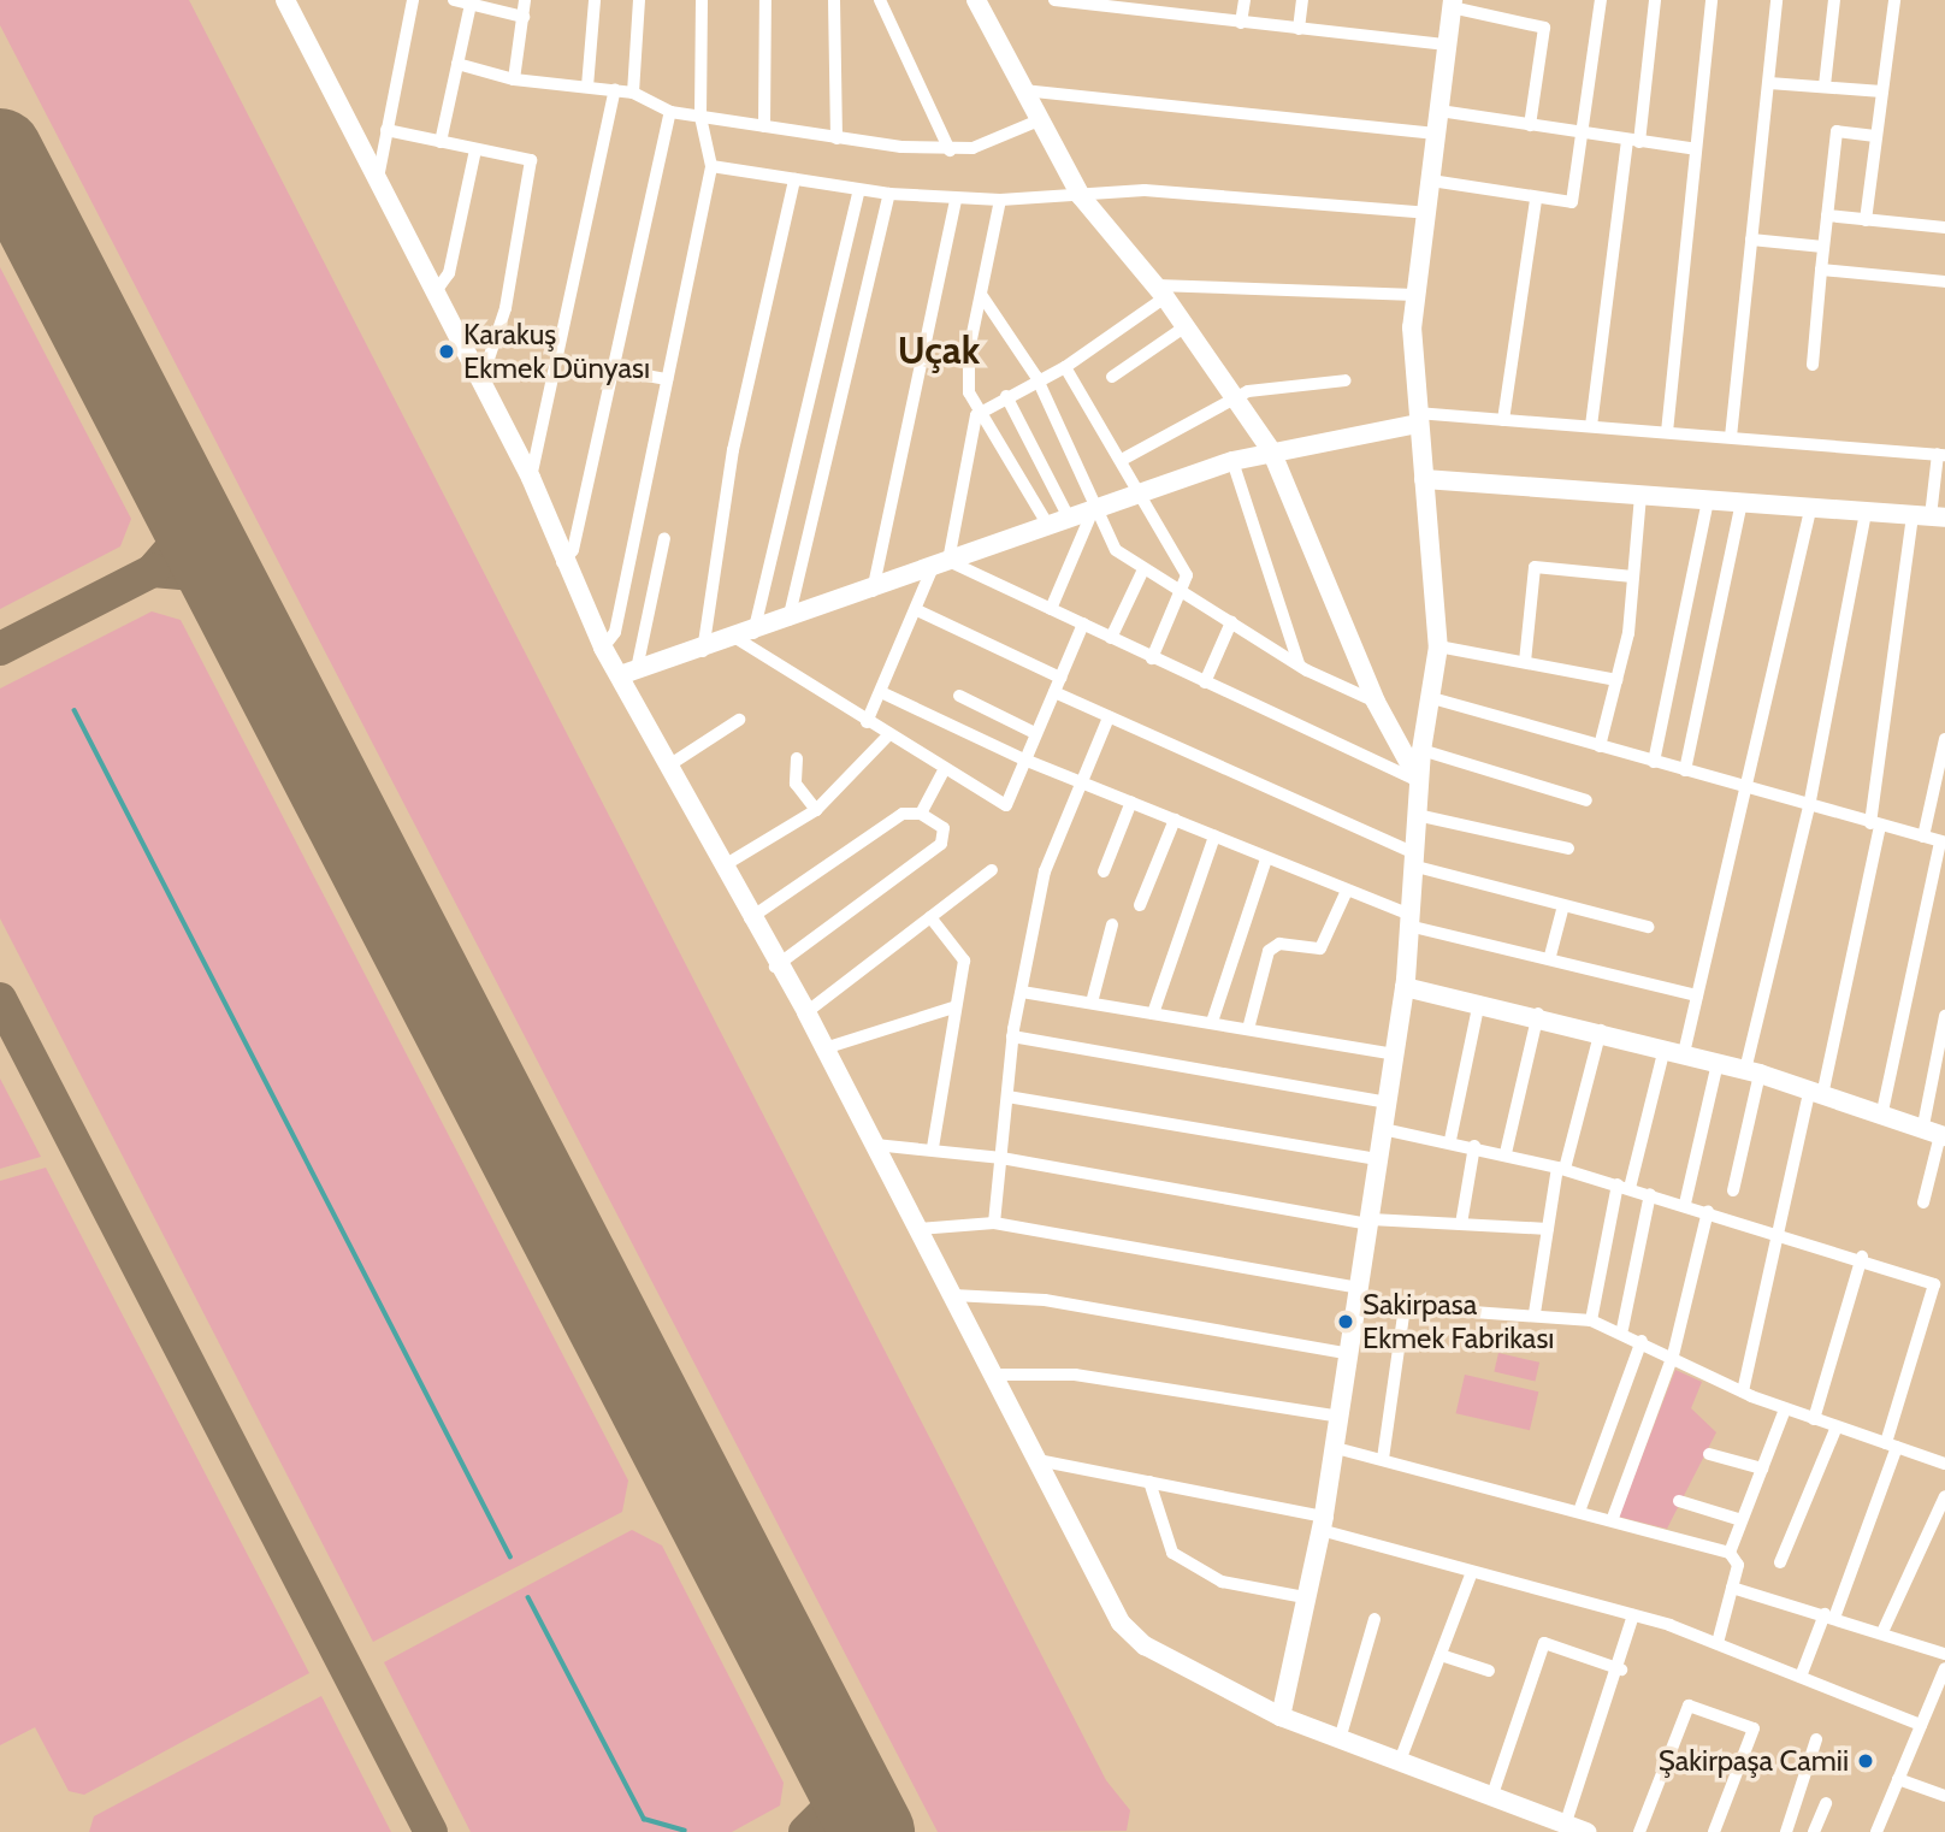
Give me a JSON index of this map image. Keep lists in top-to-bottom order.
{
  "districts": ["Uçak"],
  "places": ["Karakuş Ekmek Dünyası", "Sakirpasa Ekmek Fabrikası", "Şakirpaşa Camii"]
}
